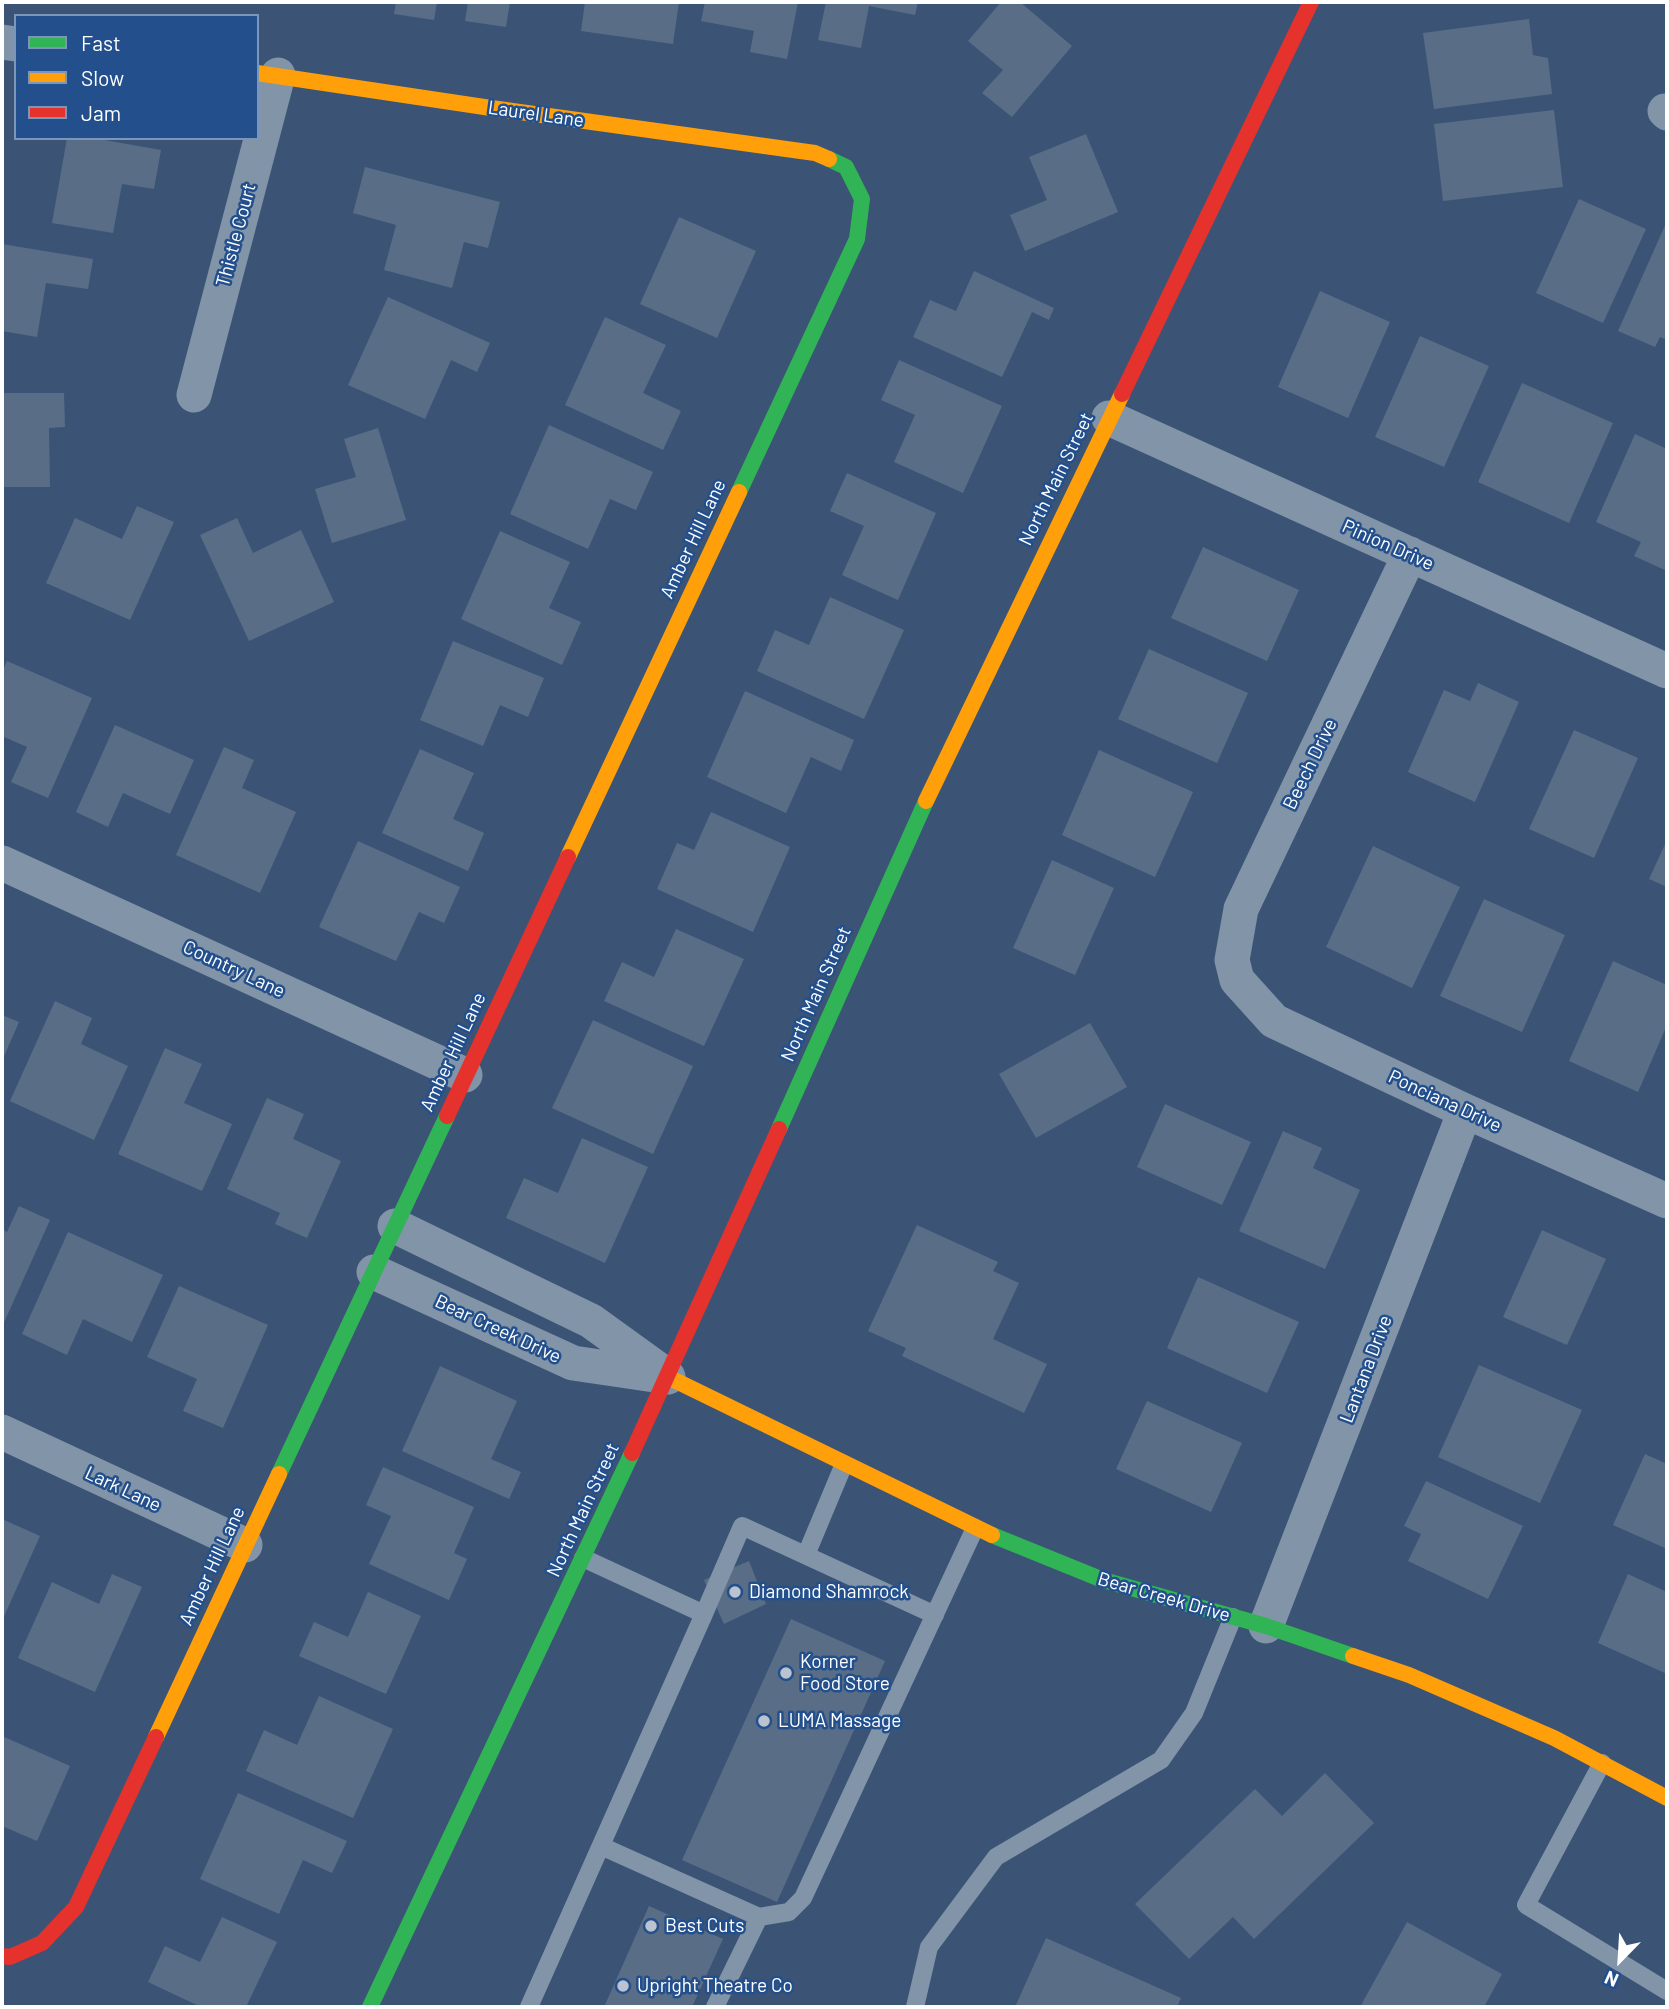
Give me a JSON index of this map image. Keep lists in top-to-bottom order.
{
  "streets": {
    "street": [
      "Laurel Lane",
      "Thistle Court",
      "North Main Street",
      "Amber Hill Lane",
      "Pinion Drive",
      "Beech Drive",
      "Country Lane",
      "Ponciana Drive",
      "Bear Creek Drive",
      "Lantana Drive",
      "Lark Lane"
    ]
  },
  "crossings": [
    ["Laurel Lane", "Thistle Court"],
    ["Laurel Lane", "Amber Hill Lane"],
    ["North Main Street", "Pinion Drive"],
    ["North Main Street", "Bear Creek Drive"],
    ["Amber Hill Lane", "Country Lane"],
    ["Amber Hill Lane", "Bear Creek Drive"],
    ["Amber Hill Lane", "Lark Lane"],
    ["Pinion Drive", "Beech Drive"],
    ["Beech Drive", "Ponciana Drive"],
    ["Ponciana Drive", "Lantana Drive"],
    ["Bear Creek Drive", "Lantana Drive"]
  ],
  "places": [
    "Diamond Shamrock",
    "Korner Food Store",
    "LUMA Massage",
    "Best Cuts",
    "Upright Theatre Co"
  ],
  "legend": ["Fast", "Slow", "Jam"],
  "north": "bottom left"
}
